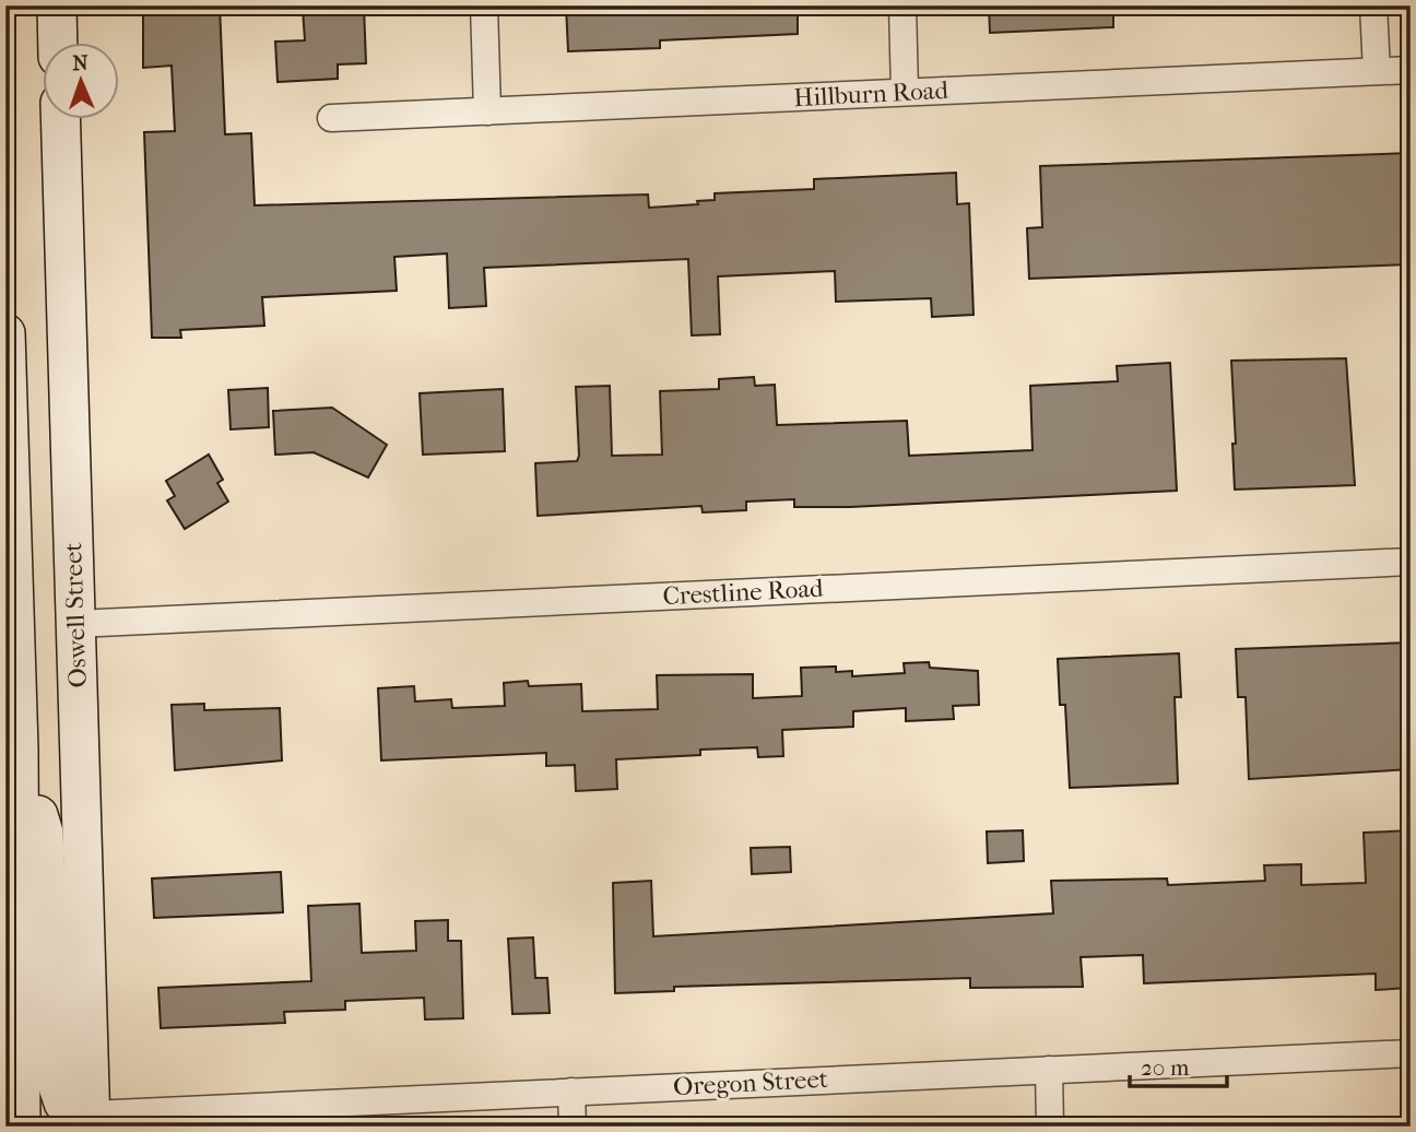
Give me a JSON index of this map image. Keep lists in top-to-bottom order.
{
  "streets": {
    "main road": ["Oswell Street"],
    "street": ["Hillburn Road", "Crestline Road", "Oregon Street"]
  },
  "crossings": [
    ["Crestline Road", "Oswell Street"],
    ["Oswell Street", "Oregon Street"]
  ],
  "scale_bar": "20 m",
  "north": "top"
}
